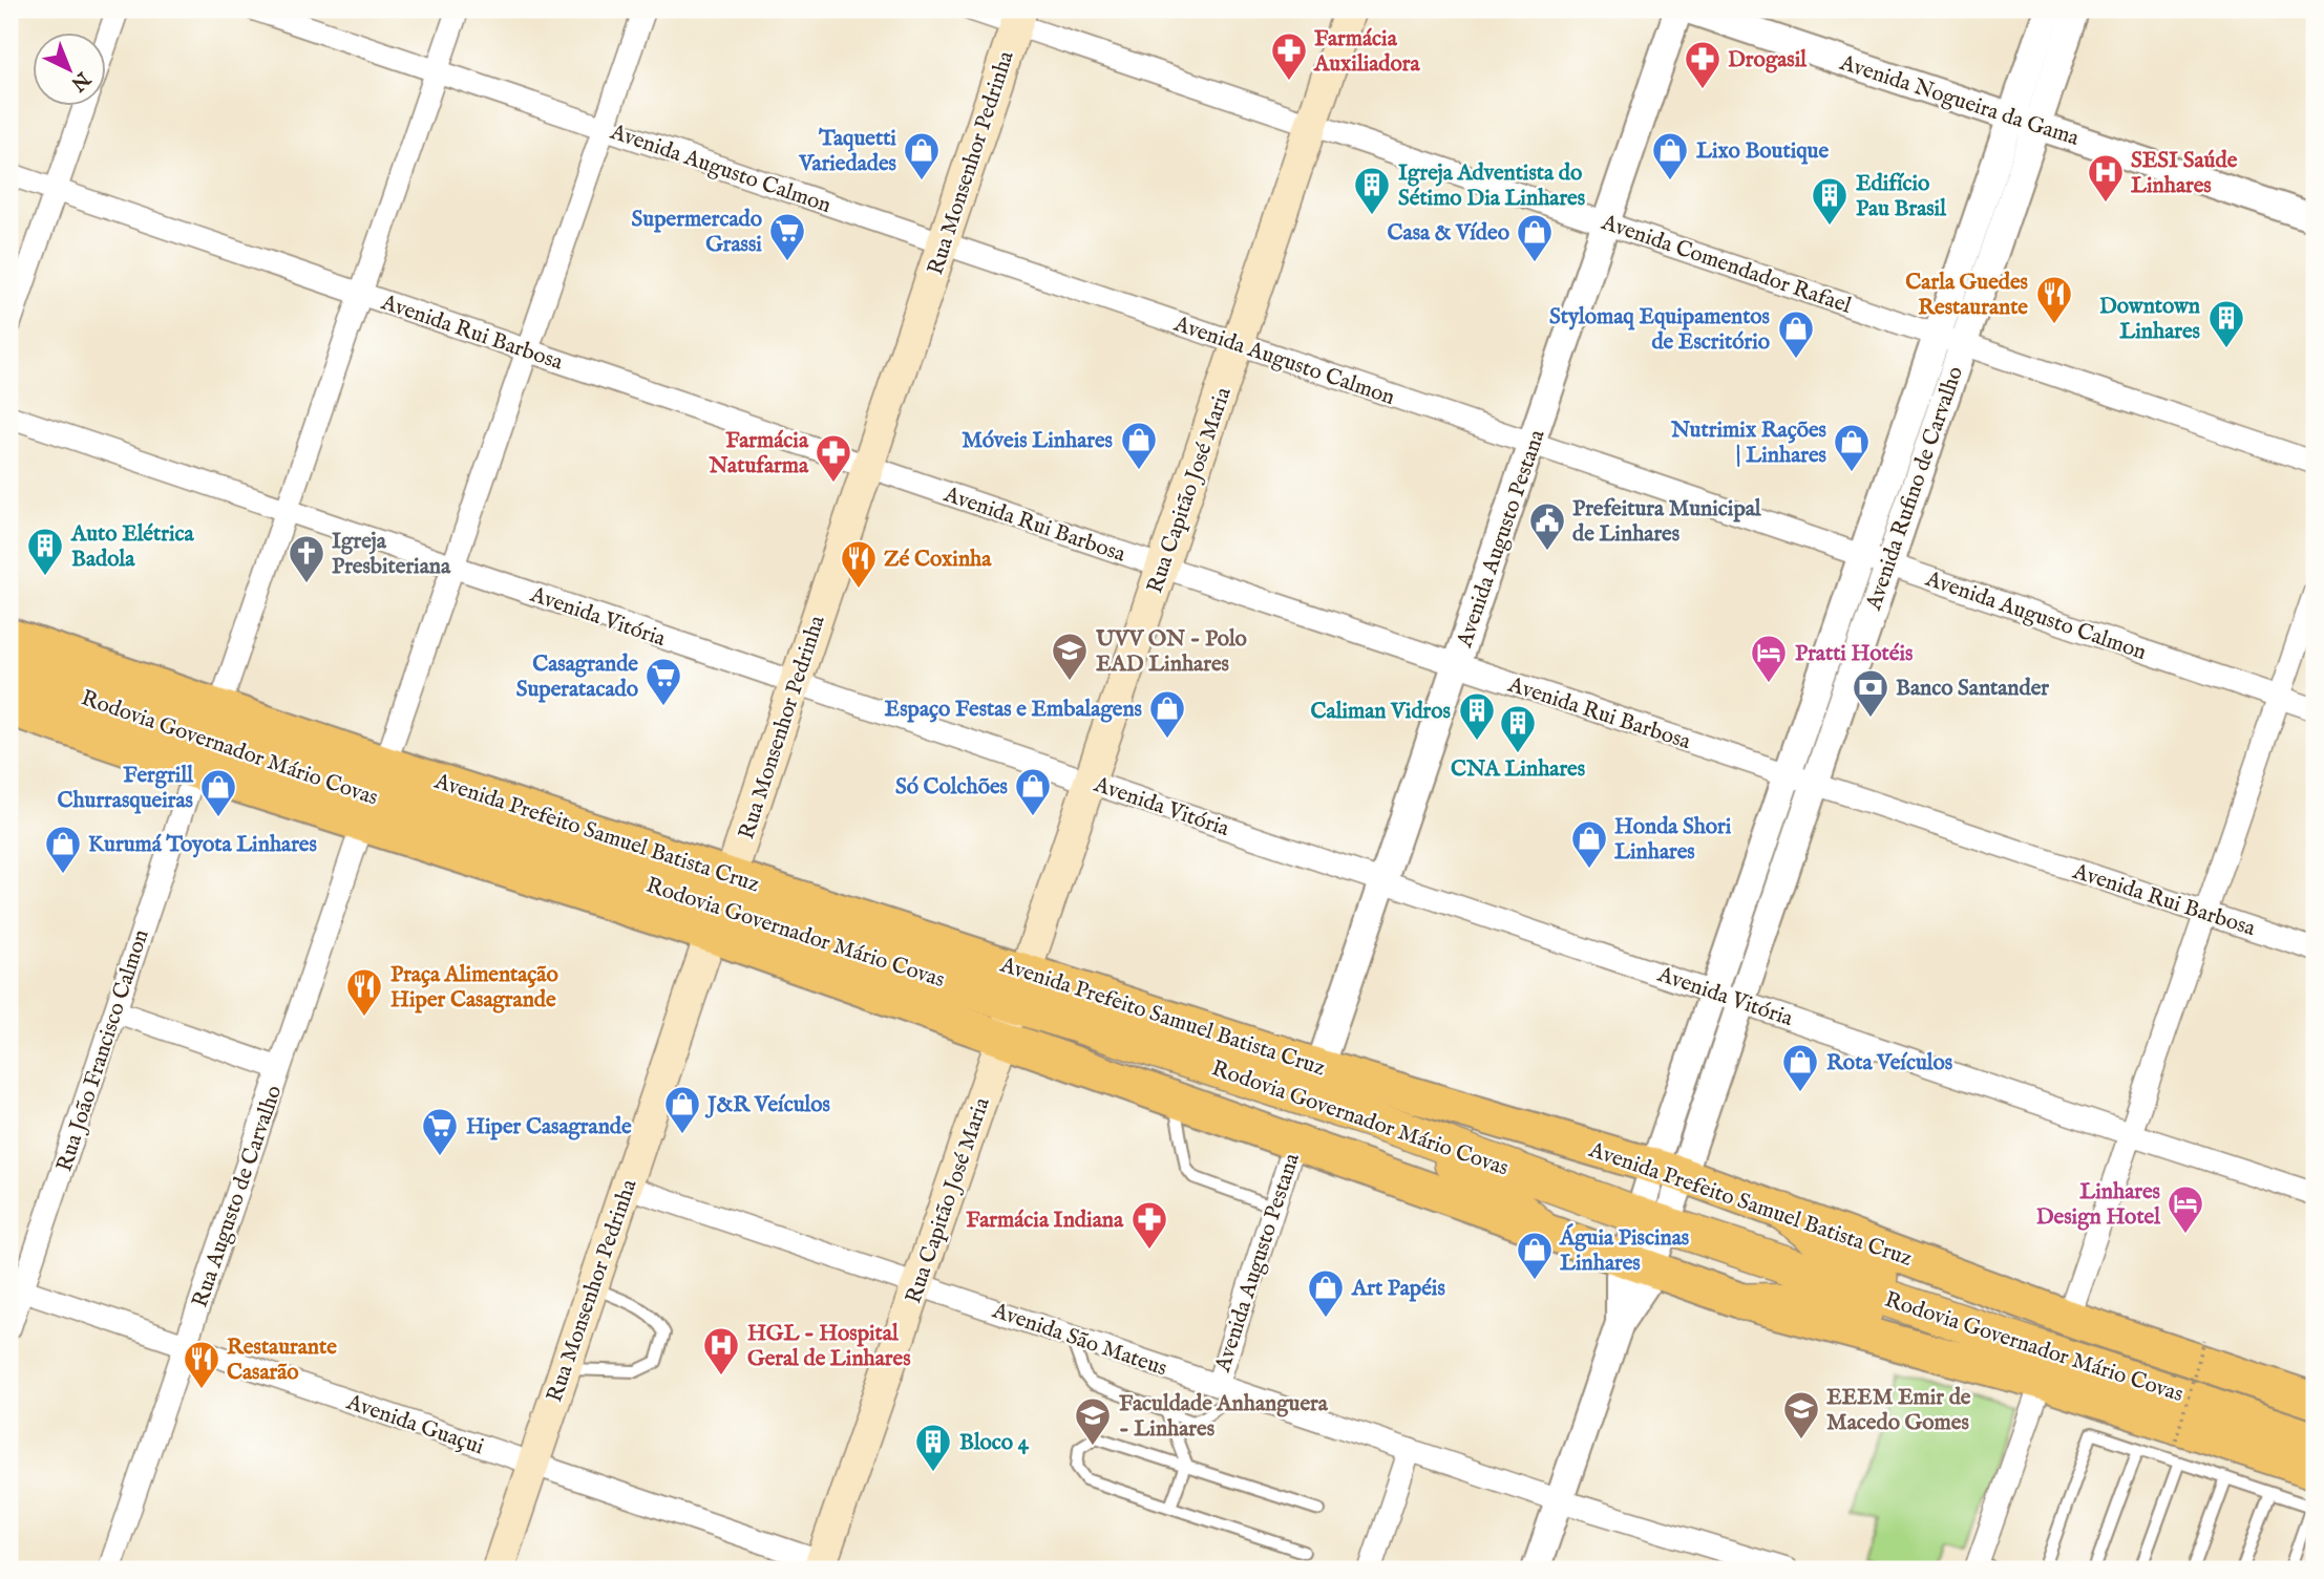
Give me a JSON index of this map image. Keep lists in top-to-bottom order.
{
  "streets": {
    "highway": ["Rodovia Governador Mário Covas"],
    "main road": ["Rua Monsenhor Pedrinha", "Rua Capitão José Maria", "Avenida Prefeito Samuel Batista Cruz"],
    "street": [
      "Avenida Nogueira da Gama",
      "Avenida Augusto Calmon",
      "Avenida Comendador Rafael",
      "Avenida Rui Barbosa",
      "Avenida Rufino de Carvalho",
      "Avenida Augusto Pestana",
      "Avenida Vitória",
      "Rua João Francisco Calmon",
      "Rua Augusto de Carvalho",
      "Avenida São Mateus",
      "Avenida Guaçui"
    ]
  },
  "crossings": [
    ["Avenida Nogueira da Gama", "Avenida Rufino de Carvalho"],
    ["Rua Monsenhor Pedrinha", "Avenida Augusto Calmon"],
    ["Rua Monsenhor Pedrinha", "Avenida Comendador Rafael"],
    ["Rua Monsenhor Pedrinha", "Avenida Rui Barbosa"],
    ["Rua Monsenhor Pedrinha", "Avenida Vitória"],
    ["Rua Monsenhor Pedrinha", "Rodovia Governador Mário Covas"],
    ["Rua Monsenhor Pedrinha", "Avenida Prefeito Samuel Batista Cruz"],
    ["Rua Monsenhor Pedrinha", "Avenida São Mateus"],
    ["Rua Monsenhor Pedrinha", "Avenida Guaçui"],
    ["Avenida Augusto Calmon", "Avenida Rufino de Carvalho"],
    ["Avenida Augusto Calmon", "Rua Capitão José Maria"],
    ["Avenida Augusto Calmon", "Avenida Augusto Pestana"],
    ["Avenida Comendador Rafael", "Avenida Rufino de Carvalho"],
    ["Avenida Comendador Rafael", "Rua Capitão José Maria"],
    ["Avenida Comendador Rafael", "Avenida Augusto Pestana"],
    ["Avenida Rui Barbosa", "Avenida Rufino de Carvalho"],
    ["Avenida Rui Barbosa", "Rua Capitão José Maria"],
    ["Avenida Rui Barbosa", "Avenida Augusto Pestana"],
    ["Avenida Rufino de Carvalho", "Avenida Vitória"],
    ["Avenida Rufino de Carvalho", "Rodovia Governador Mário Covas"],
    ["Avenida Rufino de Carvalho", "Avenida Prefeito Samuel Batista Cruz"],
    ["Avenida Rufino de Carvalho", "Avenida São Mateus"],
    ["Rua Capitão José Maria", "Avenida Vitória"],
    ["Rua Capitão José Maria", "Rodovia Governador Mário Covas"],
    ["Rua Capitão José Maria", "Avenida Prefeito Samuel Batista Cruz"],
    ["Rua Capitão José Maria", "Avenida São Mateus"],
    ["Rua Capitão José Maria", "Avenida Guaçui"],
    ["Avenida Augusto Pestana", "Avenida Vitória"],
    ["Avenida Augusto Pestana", "Avenida Prefeito Samuel Batista Cruz"],
    ["Avenida Augusto Pestana", "Avenida São Mateus"],
    ["Rodovia Governador Mário Covas", "Avenida Prefeito Samuel Batista Cruz"],
    ["Avenida Prefeito Samuel Batista Cruz", "Rua João Francisco Calmon"],
    ["Avenida Prefeito Samuel Batista Cruz", "Rua Augusto de Carvalho"],
    ["Rua João Francisco Calmon", "Avenida Guaçui"],
    ["Rua Augusto de Carvalho", "Avenida Guaçui"]
  ],
  "places": {
    "pharmacy": [
      "Farmácia Auxiliadora",
      "Drogasil",
      "Farmácia Natufarma",
      "Farmácia Indiana"
    ],
    "shop": [
      "Taquetti Variedades",
      "Lixo Boutique",
      "Casa & Vídeo",
      "Stylomaq Equipamentos de Escritório",
      "Móveis Linhares",
      "Nutrimix Rações | Linhares",
      "Espaço Festas e Embalagens",
      "Só Colchões",
      "Fergrill Churrasqueiras",
      "Honda Shori Linhares",
      "Kurumá Toyota Linhares",
      "Rota Veículos",
      "J&R Veículos",
      "Águia Piscinas Linhares",
      "Art Papéis"
    ],
    "hospital": ["SESI Saúde Linhares", "HGL - Hospital Geral de Linhares"],
    "building": [
      "Igreja Adventista do Sétimo Dia Linhares",
      "Edifício Pau Brasil",
      "Downtown Linhares",
      "Auto Elétrica Badola",
      "Caliman Vidros",
      "CNA Linhares",
      "Bloco 4"
    ],
    "supermarket": ["Supermercado Grassi", "Casagrande Superatacado", "Hiper Casagrande"],
    "restaurant": [
      "Carla Guedes Restaurante",
      "Zé Coxinha",
      "Praça Alimentação Hiper Casagrande",
      "Restaurante Casarão"
    ],
    "public building": ["Prefeitura Municipal de Linhares"],
    "church": ["Igreja Presbiteriana"],
    "school or university": ["UVV ON - Polo EAD Linhares", "EEEM Emir de Macedo Gomes", "Faculdade Anhanguera - Linhares"],
    "hotel": ["Pratti Hotéis", "Linhares Design Hotel"],
    "bank": ["Banco Santander"]
  },
  "north": "bottom right"
}
